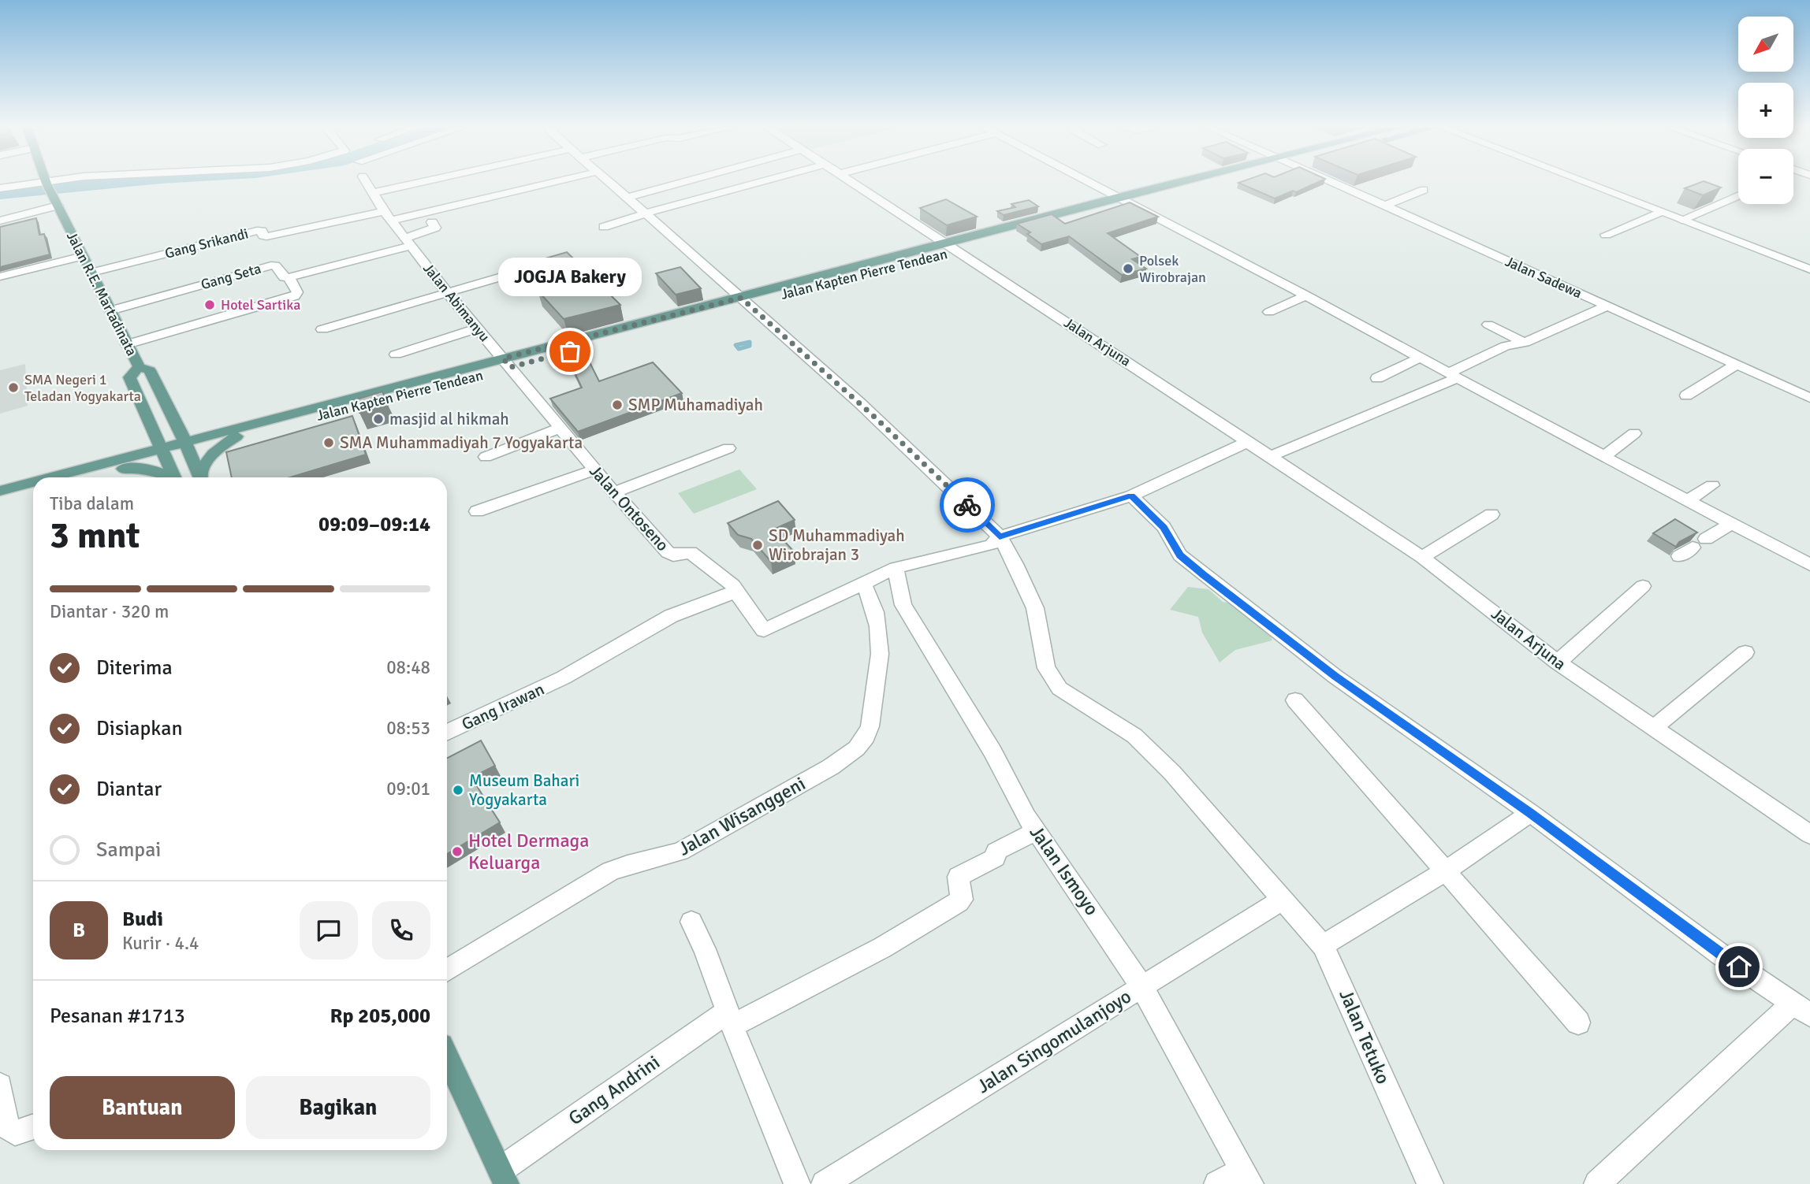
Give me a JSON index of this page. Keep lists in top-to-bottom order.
{
  "streets": {
    "main road": ["Jalan Kapten Pierre Tendean", "Jalan R.E. Martadinata"],
    "street": [
      "Gang Srikandi",
      "Gang Seta",
      "Jalan Sadewa",
      "Jalan Abimanyu",
      "Jalan Arjuna",
      "Jalan Ontoseno",
      "Gang Irawan",
      "Jalan Wisanggeni",
      "Jalan Ismoyo",
      "Jalan Tetuko",
      "Jalan Singomulanjoyo",
      "Gang Andrini"
    ]
  },
  "crossings": [
    ["Gang Srikandi", "Jalan R.E. Martadinata"],
    ["Gang Srikandi", "Jalan Abimanyu"],
    ["Jalan Kapten Pierre Tendean", "Jalan R.E. Martadinata"],
    ["Jalan Kapten Pierre Tendean", "Jalan Abimanyu"],
    ["Jalan Kapten Pierre Tendean", "Jalan Arjuna"],
    ["Jalan Kapten Pierre Tendean", "Jalan Ontoseno"],
    ["Gang Seta", "Jalan R.E. Martadinata"],
    ["Jalan Abimanyu", "Jalan Ontoseno"],
    ["Jalan Ontoseno", "Gang Irawan"],
    ["Jalan Ontoseno", "Jalan Wisanggeni"],
    ["Jalan Ontoseno", "Jalan Ismoyo"],
    ["Jalan Ontoseno", "Jalan Tetuko"],
    ["Jalan Ismoyo", "Jalan Singomulanjoyo"],
    ["Jalan Ismoyo", "Gang Andrini"],
    ["Jalan Tetuko", "Jalan Singomulanjoyo"]
  ],
  "places": [
    "Polsek Wirobrajan",
    "Hotel Sartika",
    "JOGJA Bakery",
    "SMA Negeri 1 Teladan Yogyakarta",
    "SMP Muhamadiyah",
    "masjid al hikmah",
    "SMA Muhammadiyah 7 Yogyakarta",
    "SD Muhammadiyah Wirobrajan 3",
    "Museum Bahari Yogyakarta",
    "Hotel Dermaga Keluarga"
  ],
  "north": "bottom left",
  "page": {
    "map_buttons": ["+", "−"],
    "bubble": "JOGJA Bakery",
    "heading": ["3 mnt", "Tiba dalam", "09:09–09:14"],
    "panel": [
      "Budi",
      "Kurir · 4.4",
      "Pesanan #1713",
      "Rp 205,000"
    ],
    "bar": "Diantar · 320 m",
    "list": [
      ["Diterima", "08:48"],
      ["Disiapkan", "08:53"],
      ["Diantar", "09:01"],
      "Sampai"
    ],
    "round": "B",
    "buttons": ["Bantuan", "Bagikan"]
  }
}
